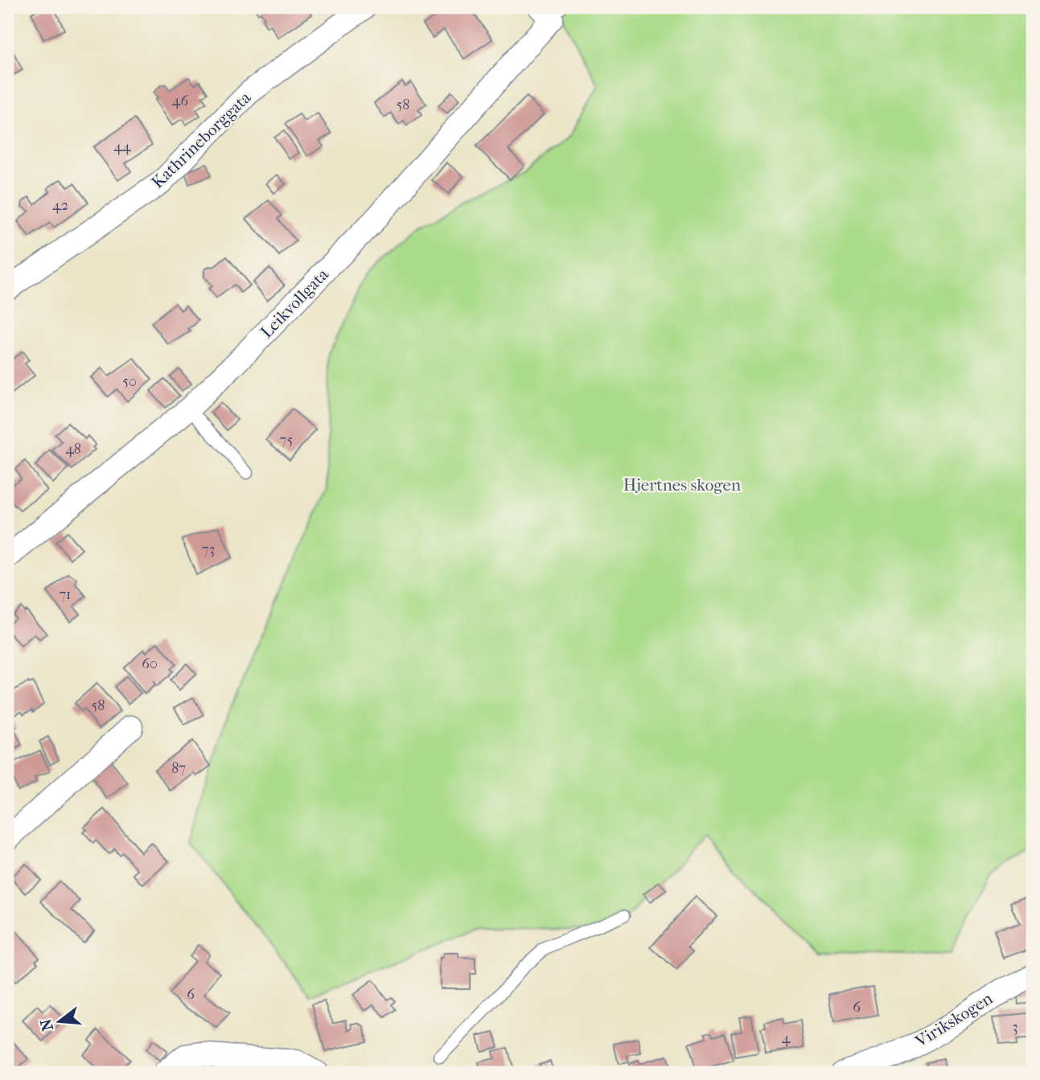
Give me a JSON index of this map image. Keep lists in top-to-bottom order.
{
  "streets": {
    "street": ["Kathrineborggata", "Leikvollgata", "Virikskogen"]
  },
  "parks": ["Hjertnes skogen"],
  "house_numbers": [
    "46",
    "58",
    "44",
    "42",
    "50",
    "75",
    "48",
    "73",
    "71",
    "60",
    "58",
    "87",
    "6",
    "6",
    "3",
    "4"
  ],
  "north": "left"
}
